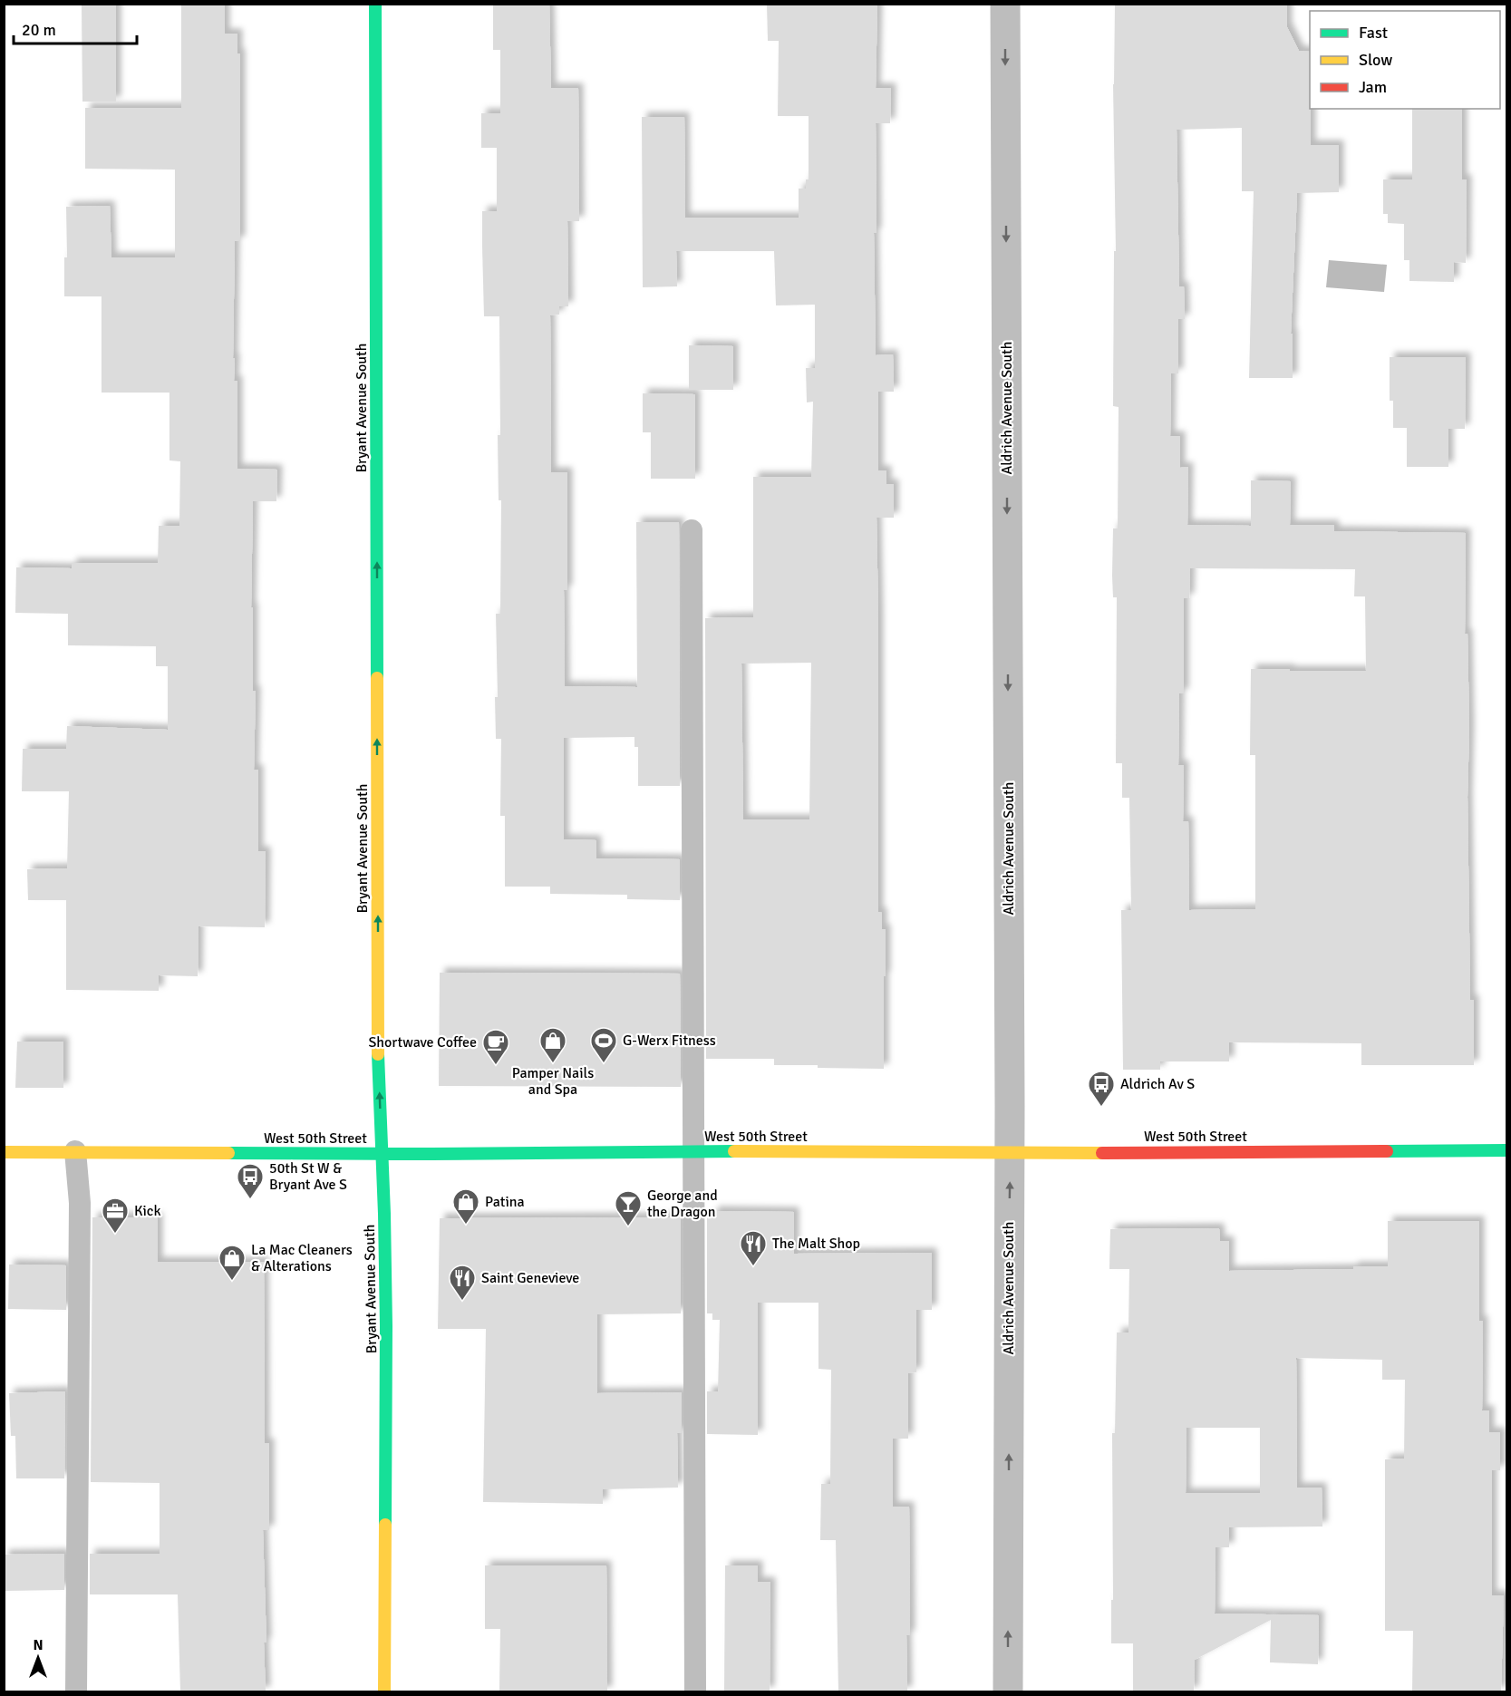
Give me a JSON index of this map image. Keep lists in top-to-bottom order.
{
  "streets": {
    "street": ["Bryant Avenue South", "Aldrich Avenue South", "West 50th Street"]
  },
  "crossings": [
    ["Bryant Avenue South", "West 50th Street"],
    ["Aldrich Avenue South", "West 50th Street"]
  ],
  "one_way": ["Bryant Avenue South"],
  "places": {
    "shop": ["Pamper Nails and Spa", "Patina", "La Mac Cleaners & Alterations"],
    "sports": ["G-Werx Fitness"],
    "cafe": ["Shortwave Coffee"],
    "bus stop": ["Aldrich Av S", "50th St W & Bryant Ave S"],
    "bar": ["George and the Dragon"],
    "office": ["Kick"],
    "restaurant": ["The Malt Shop", "Saint Genevieve"]
  },
  "legend": ["Fast", "Slow", "Jam"],
  "scale_bar": "20 m",
  "north": "top"
}
